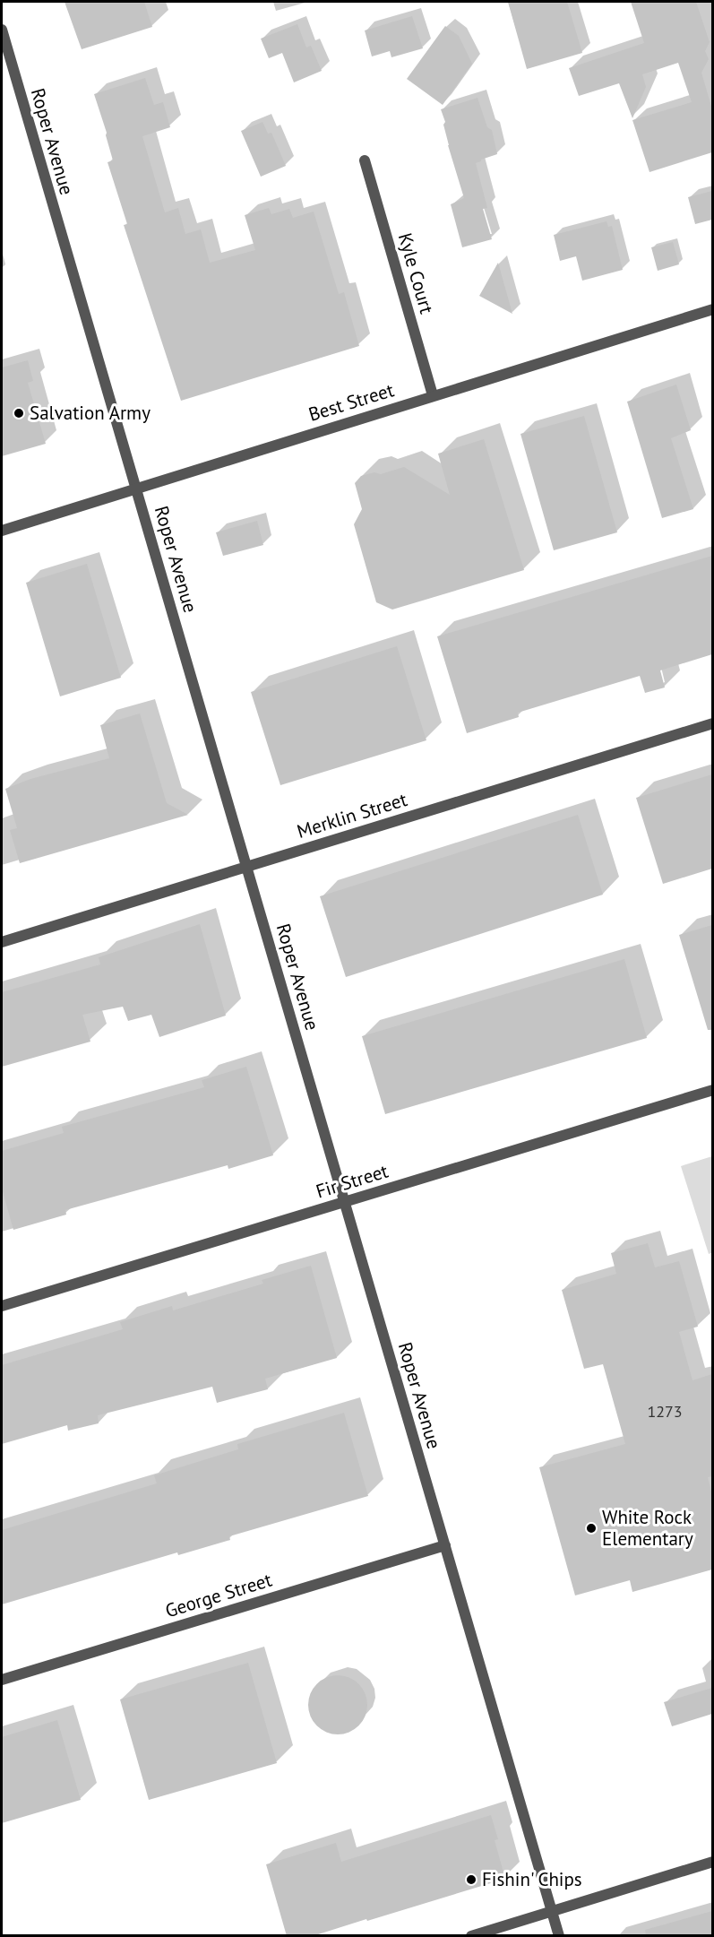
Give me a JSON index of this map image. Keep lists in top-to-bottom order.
{
  "streets": {
    "street": [
      "Roper Avenue",
      "Kyle Court",
      "Best Street",
      "Merklin Street",
      "Fir Street",
      "George Street"
    ]
  },
  "crossings": [
    ["Roper Avenue", "Best Street"],
    ["Roper Avenue", "Merklin Street"],
    ["Roper Avenue", "Fir Street"],
    ["Roper Avenue", "George Street"],
    ["Kyle Court", "Best Street"]
  ],
  "places": ["Salvation Army", "White Rock Elementary", "Fishin' Chips"],
  "house_numbers": ["1273"]
}
